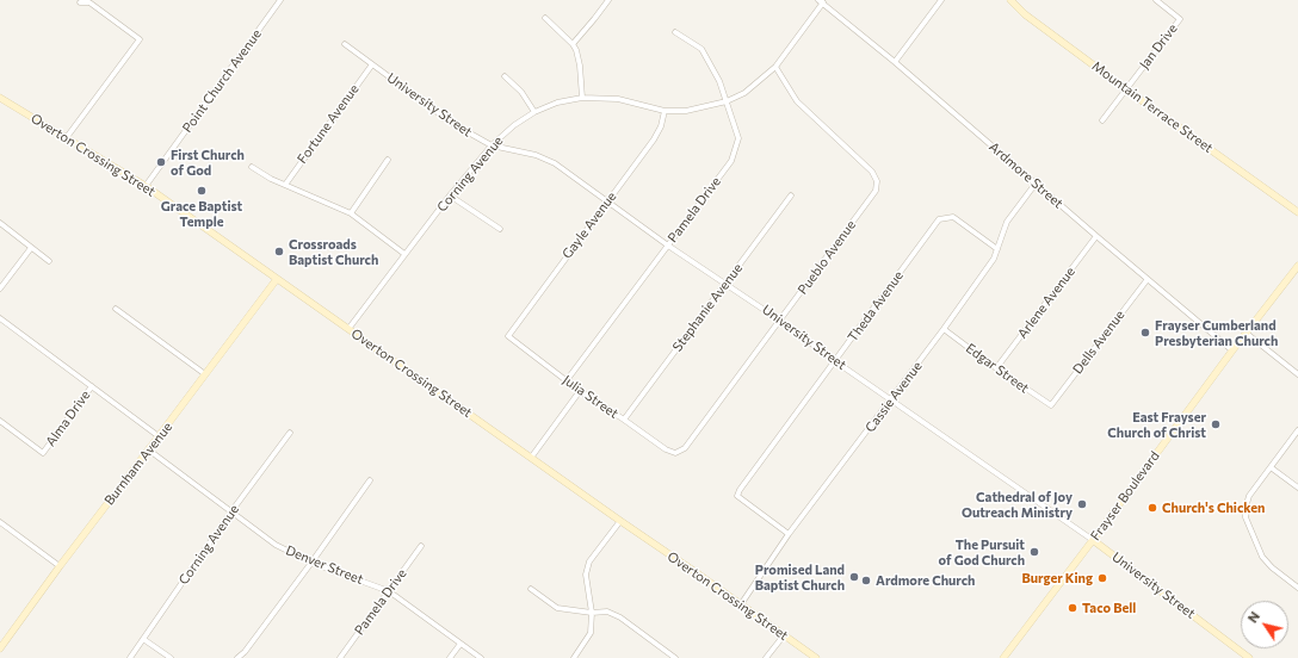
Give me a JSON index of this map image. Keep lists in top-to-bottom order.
{
  "streets": {
    "street": [
      "Jan Drive",
      "Point Church Avenue",
      "University Street",
      "Mountain Terrace Street",
      "Fortune Avenue",
      "Overton Crossing Street",
      "Corning Avenue",
      "Ardmore Street",
      "Pamela Drive",
      "Gayle Avenue",
      "Pueblo Avenue",
      "Arlene Avenue",
      "Theda Avenue",
      "Stephanie Avenue",
      "Dells Avenue",
      "Edgar Street",
      "Julia Street",
      "Cassie Avenue",
      "Alma Drive",
      "Burnham Avenue",
      "Frayser Boulevard",
      "Denver Street"
    ]
  },
  "crossings": [
    ["Jan Drive", "Mountain Terrace Street"],
    ["Point Church Avenue", "Overton Crossing Street"],
    ["University Street", "Fortune Avenue"],
    ["University Street", "Corning Avenue"],
    ["University Street", "Pamela Drive"],
    ["University Street", "Gayle Avenue"],
    ["University Street", "Pueblo Avenue"],
    ["University Street", "Theda Avenue"],
    ["University Street", "Stephanie Avenue"],
    ["University Street", "Cassie Avenue"],
    ["University Street", "Frayser Boulevard"],
    ["Overton Crossing Street", "Corning Avenue"],
    ["Overton Crossing Street", "Cassie Avenue"],
    ["Overton Crossing Street", "Burnham Avenue"],
    ["Corning Avenue", "Ardmore Street"],
    ["Corning Avenue", "Pamela Drive"],
    ["Corning Avenue", "Gayle Avenue"],
    ["Corning Avenue", "Pueblo Avenue"],
    ["Corning Avenue", "Denver Street"],
    ["Ardmore Street", "Arlene Avenue"],
    ["Ardmore Street", "Dells Avenue"],
    ["Ardmore Street", "Cassie Avenue"],
    ["Ardmore Street", "Frayser Boulevard"],
    ["Pamela Drive", "Julia Street"],
    ["Pamela Drive", "Denver Street"],
    ["Gayle Avenue", "Julia Street"],
    ["Pueblo Avenue", "Julia Street"],
    ["Arlene Avenue", "Edgar Street"],
    ["Theda Avenue", "Cassie Avenue"],
    ["Stephanie Avenue", "Julia Street"],
    ["Dells Avenue", "Edgar Street"],
    ["Edgar Street", "Cassie Avenue"],
    ["Burnham Avenue", "Denver Street"]
  ],
  "places": [
    "First Church of God",
    "Grace Baptist Temple",
    "Crossroads Baptist Church",
    "Frayser Cumberland Presbyterian Church",
    "East Frayser Church of Christ",
    "Cathedral of Joy Outreach Ministry",
    "Church's Chicken",
    "The Pursuit of God Church",
    "Promised Land Baptist Church",
    "Burger King",
    "Ardmore Church",
    "Taco Bell"
  ],
  "north": "top left"
}
